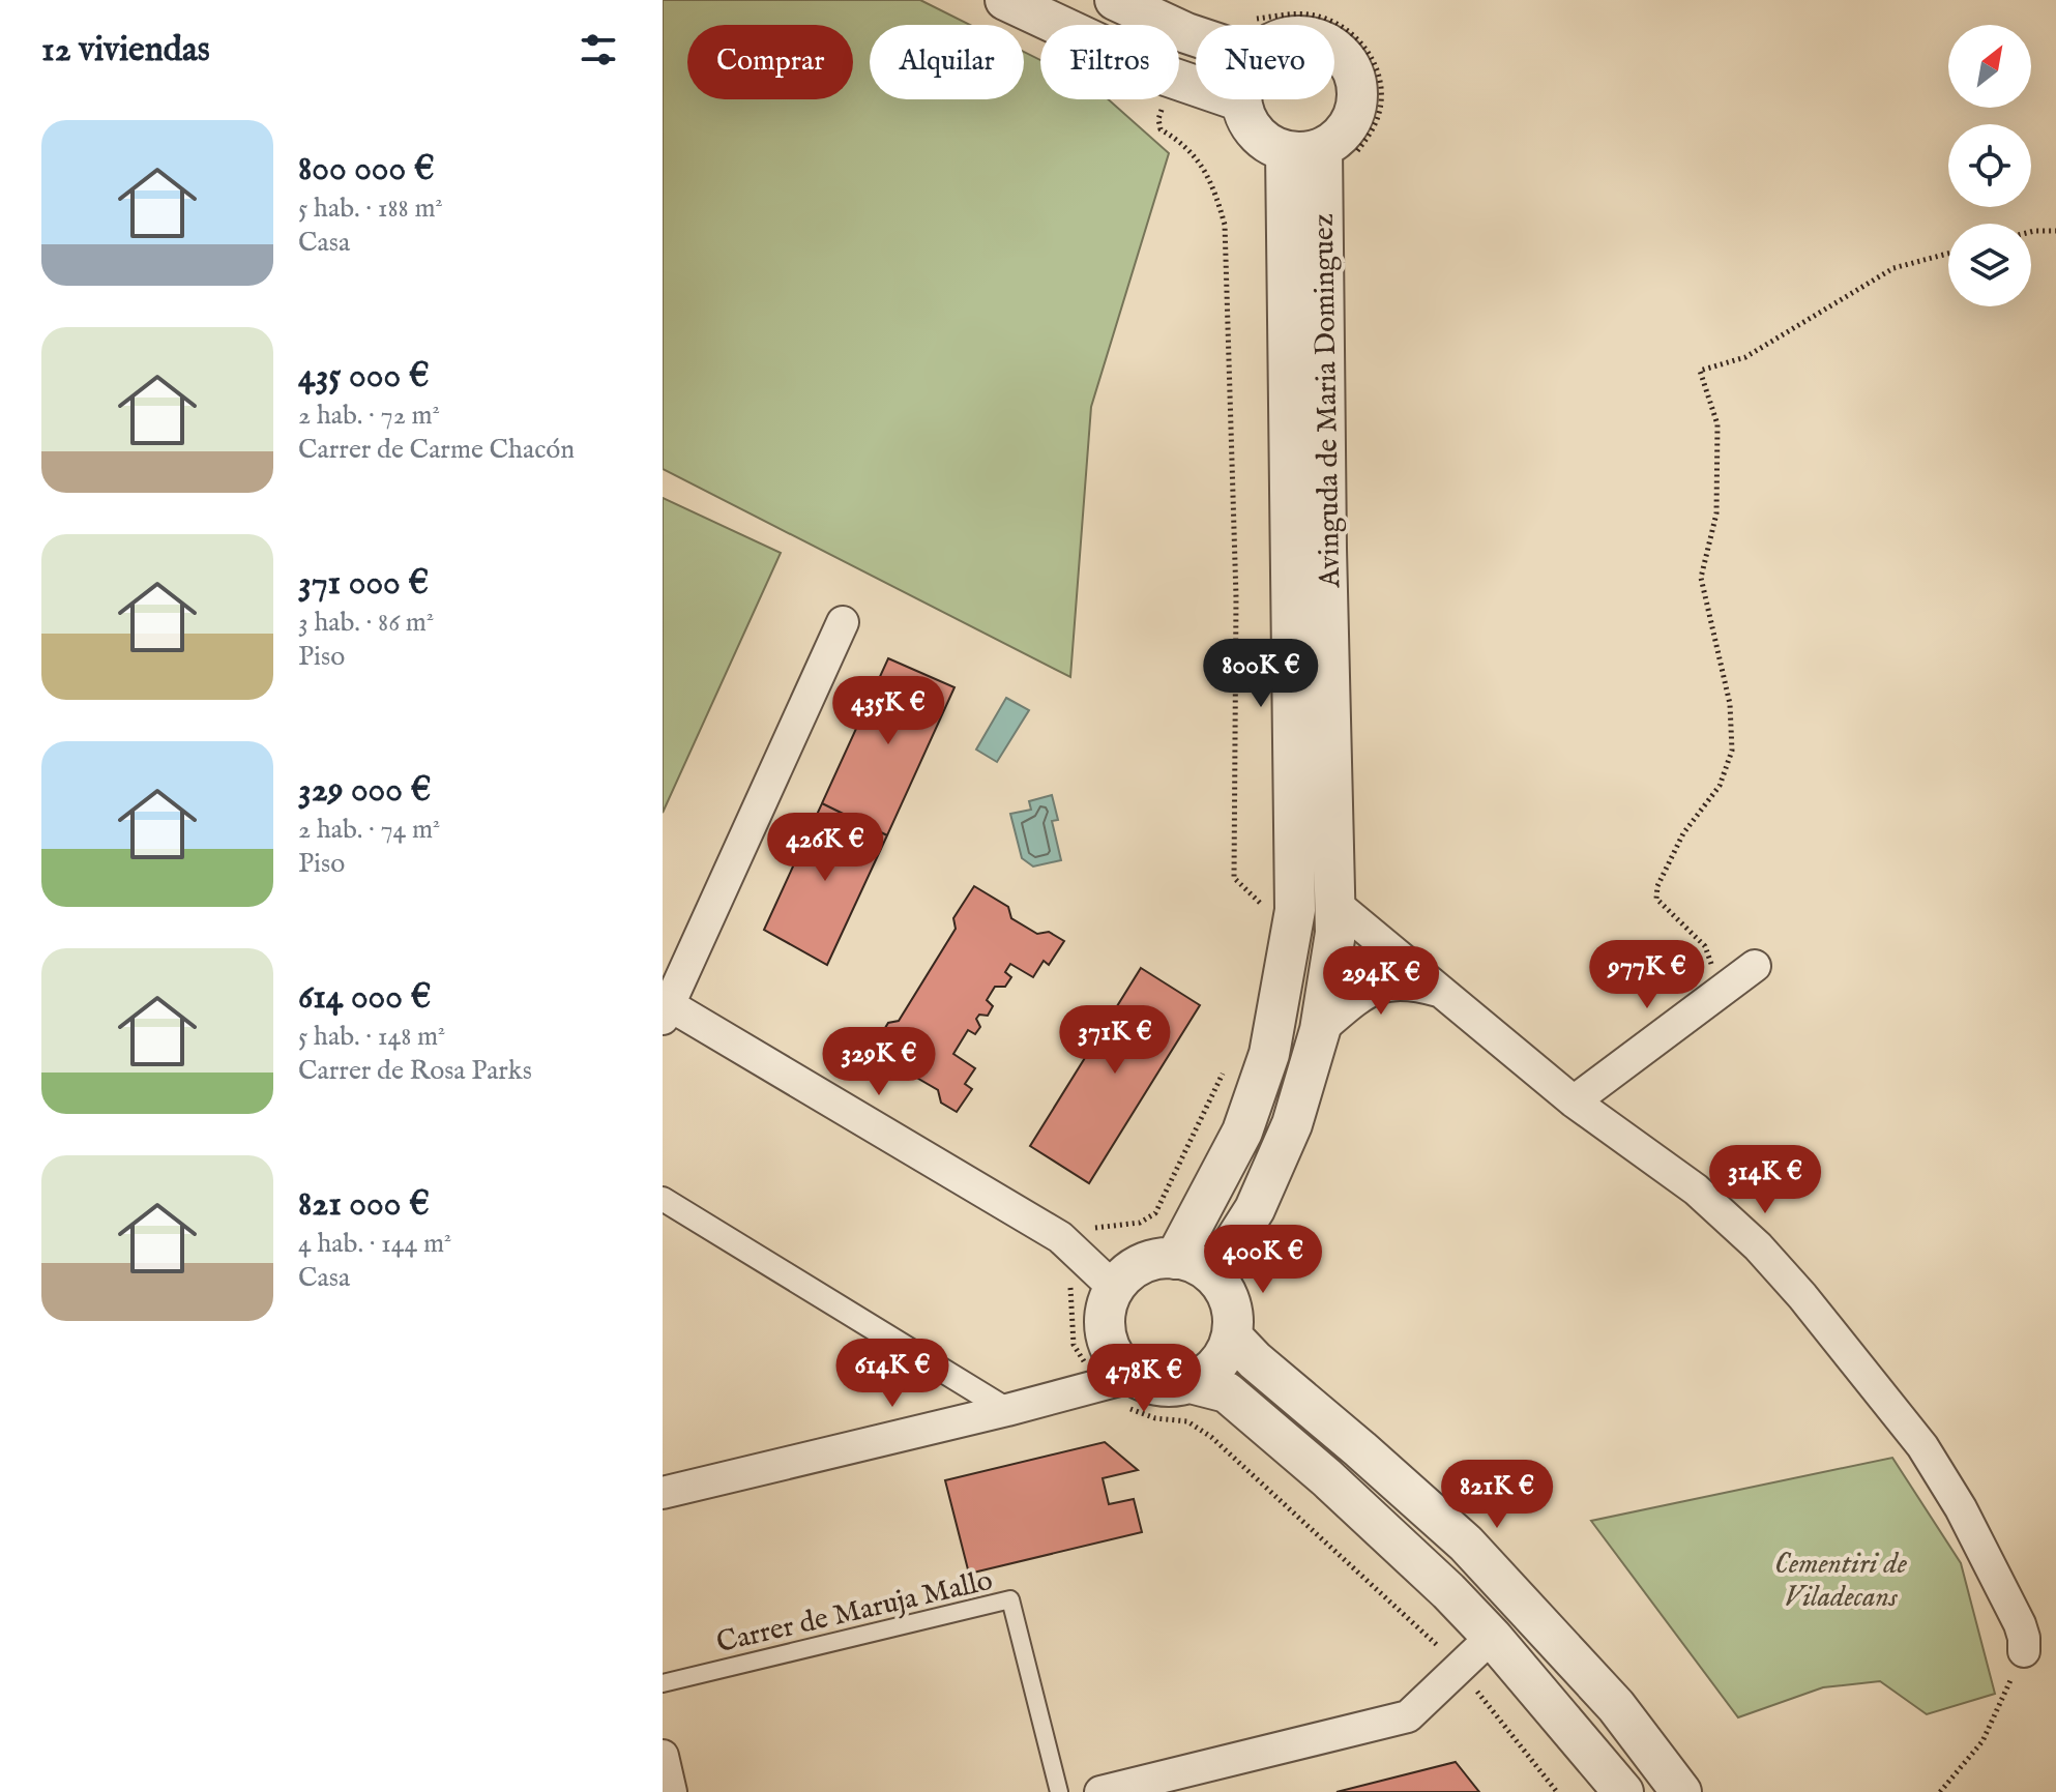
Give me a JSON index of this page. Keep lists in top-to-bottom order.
{
  "streets": {
    "street": ["Avinguda de Maria Dominguez"],
    "lane": ["Carrer de Maruja Mallo"]
  },
  "parks": ["Cementiri de Viladecans"],
  "north": "top right",
  "page": {
    "heading": "12 viviendas",
    "chip": [
      "Comprar",
      "Alquilar",
      "Filtros",
      "Nuevo"
    ],
    "list": [
      {
        "name": "800 000 €",
        "note": "5 hab. · 188 m² · Casa"
      },
      {
        "name": "435 000 €",
        "note": "2 hab. · 72 m² · Carrer de Carme Chacón"
      },
      {
        "name": "371 000 €",
        "note": "3 hab. · 86 m² · Piso"
      },
      {
        "name": "329 000 €",
        "note": "2 hab. · 74 m² · Piso"
      },
      {
        "name": "614 000 €",
        "note": "5 hab. · 148 m² · Carrer de Rosa Parks"
      },
      {
        "name": "821 000 €",
        "note": "4 hab. · 144 m² · Casa"
      }
    ],
    "price": [
      "800K €",
      "435K €",
      "426K €",
      "977K €",
      "294K €",
      "371K €",
      "329K €",
      "314K €",
      "400K €",
      "614K €",
      "478K €",
      "821K €"
    ]
  }
}
